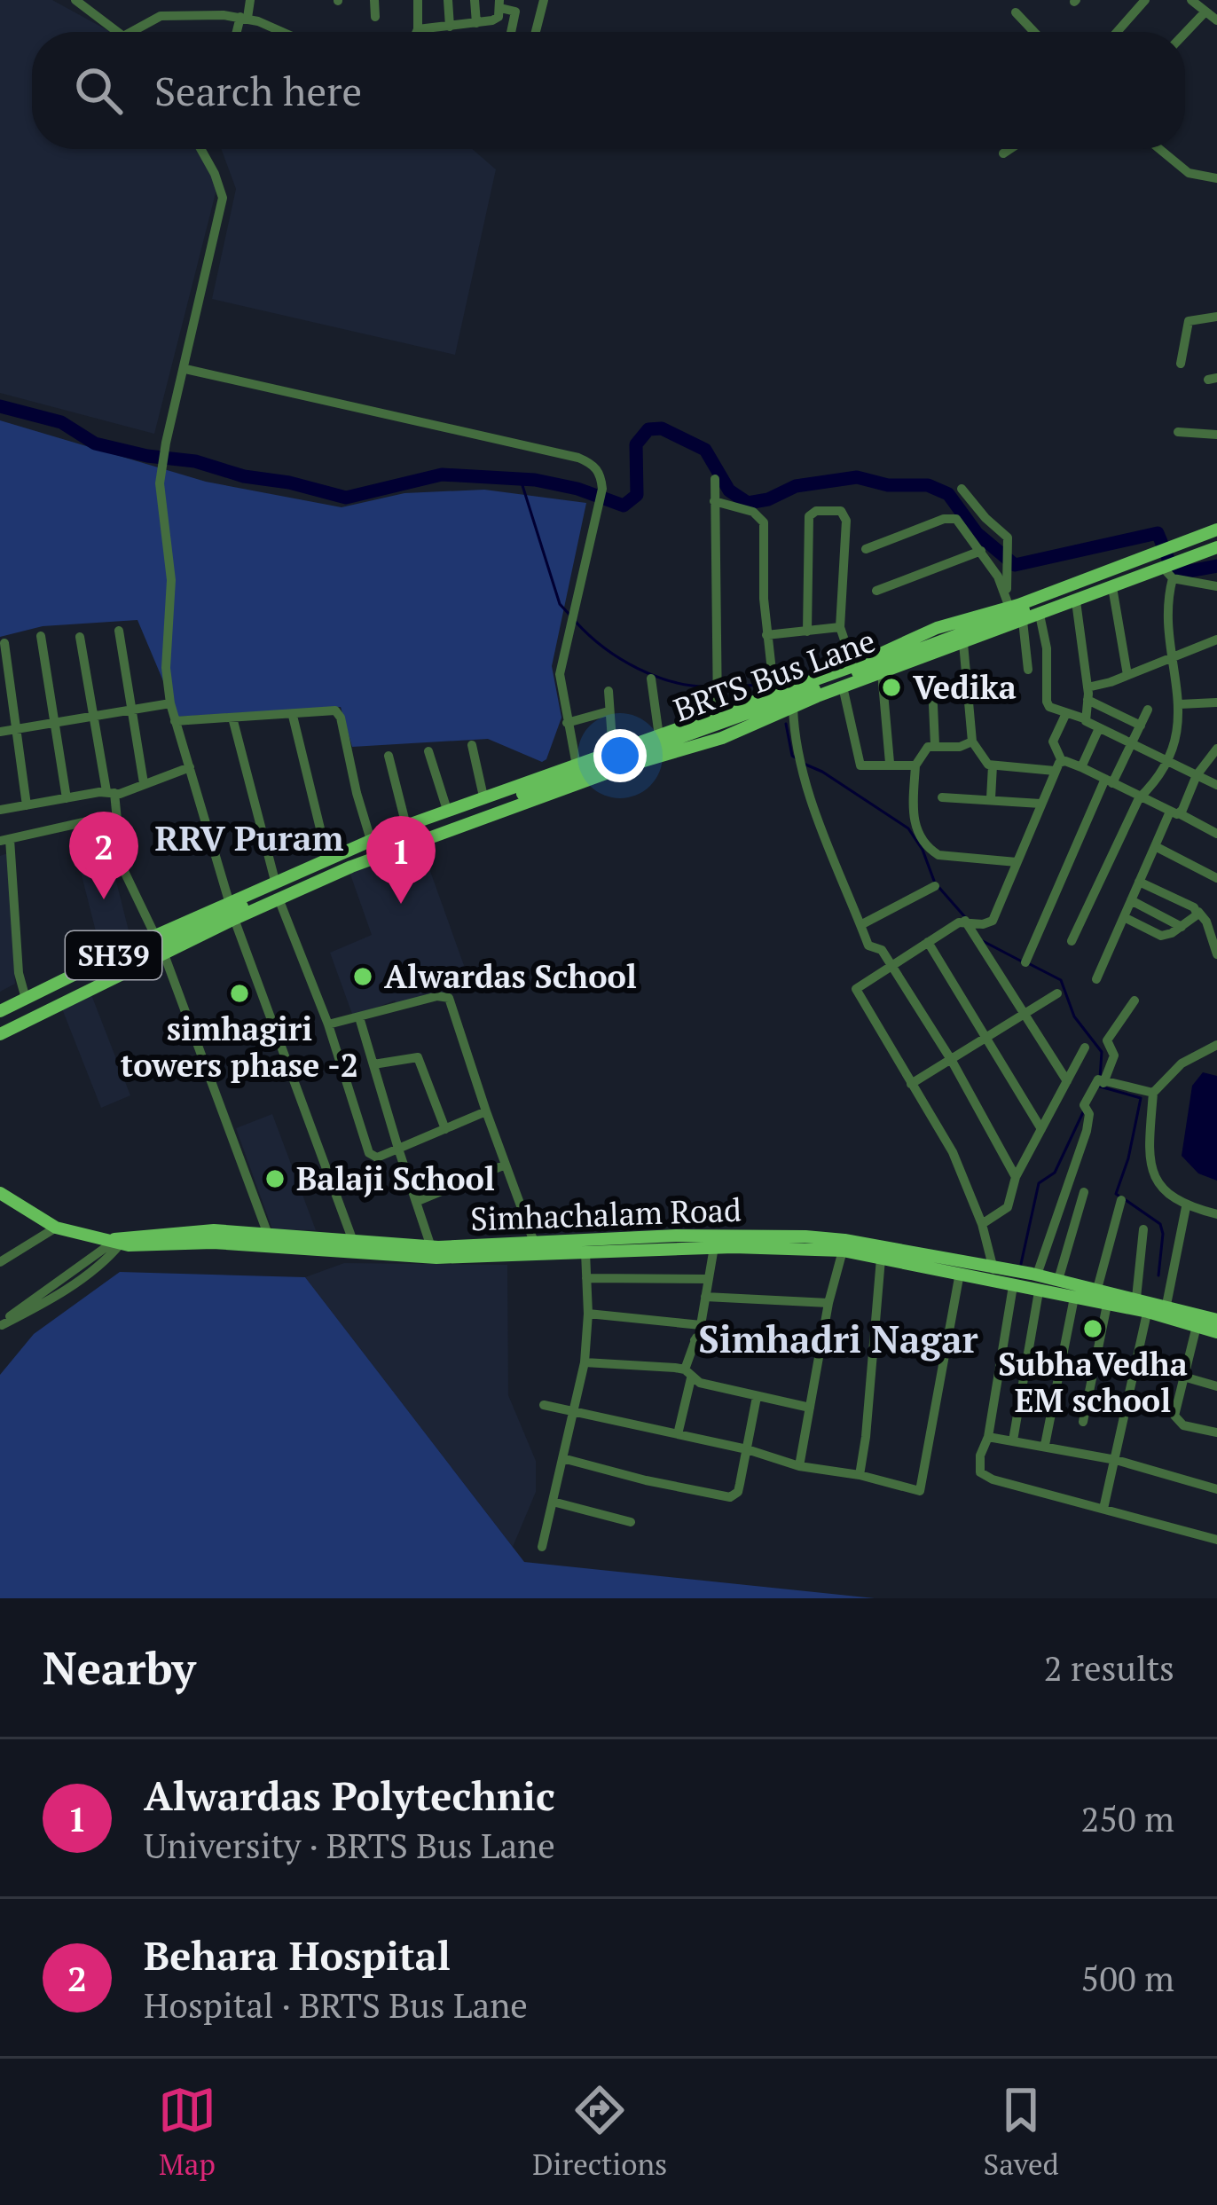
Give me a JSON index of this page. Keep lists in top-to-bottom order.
{
  "streets": {
    "main road": ["BRTS Bus Lane", "SH39", "Simhachalam Road"]
  },
  "crossings": [
    ["BRTS Bus Lane", "SH39"]
  ],
  "districts": ["RRV Puram", "Simhadri Nagar"],
  "places": [
    "Vedika",
    "Alwardas School",
    "simhagiri towers phase -2",
    "Balaji School",
    "SubhaVedha EM school"
  ],
  "page": {
    "search": "Search here",
    "pins": ["2", "1"],
    "heading": ["Nearby", "2 results"],
    "list": [
      {
        "mark": "1",
        "name": "Alwardas Polytechnic",
        "note": "University · BRTS Bus Lane",
        "value": "250 m"
      },
      {
        "mark": "2",
        "name": "Behara Hospital",
        "note": "Hospital · BRTS Bus Lane",
        "value": "500 m"
      }
    ],
    "nav": ["Map", "Directions", "Saved"]
  }
}
